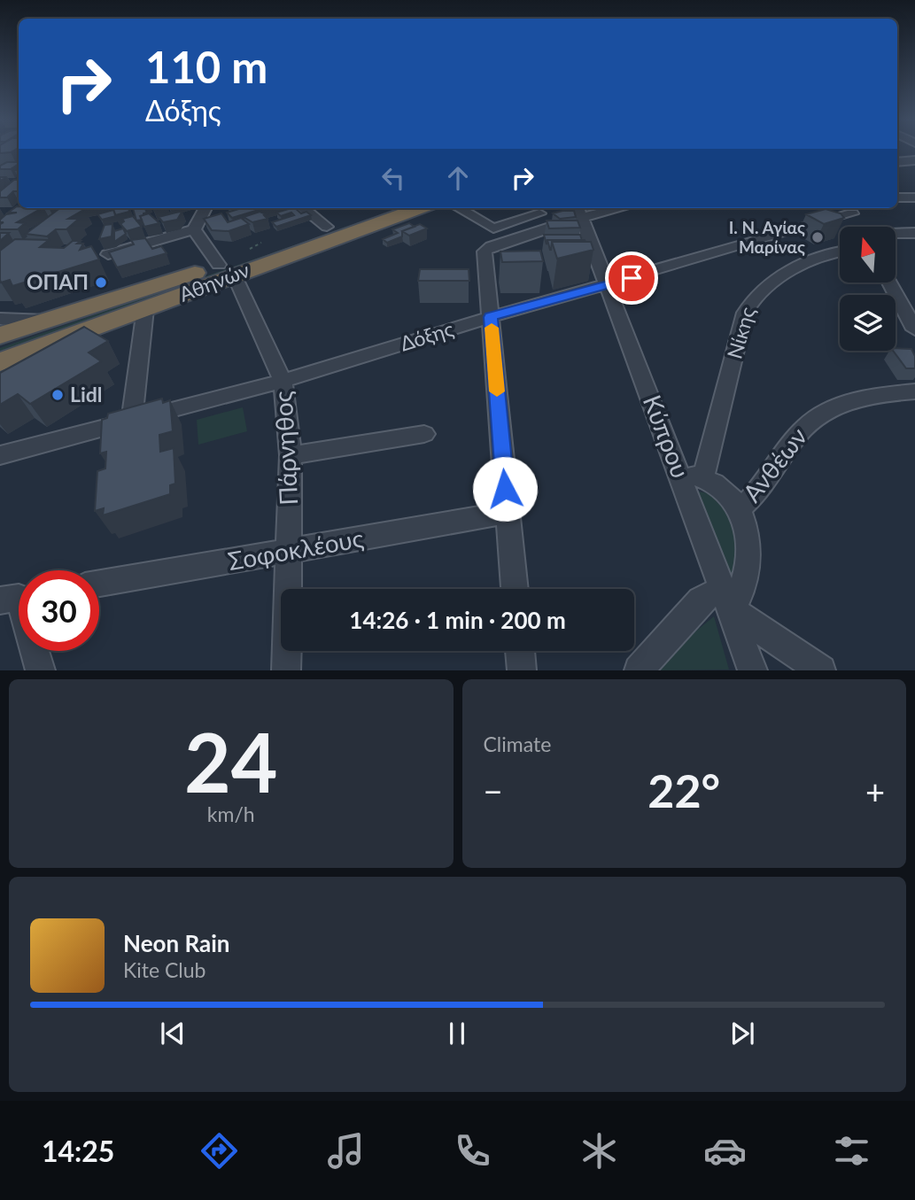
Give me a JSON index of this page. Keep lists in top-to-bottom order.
{
  "streets": {
    "highway": ["Αθηνών"],
    "street": [
      "Νίκης",
      "Δόξης",
      "Κύπρου",
      "Πάρνηθος",
      "Ανθέων",
      "Σοφοκλέους"
    ]
  },
  "crossings": [
    ["Αθηνών", "Πάρνηθος"],
    ["Νίκης", "Κύπρου"],
    ["Νίκης", "Ανθέων"],
    ["Δόξης", "Κύπρου"],
    ["Δόξης", "Πάρνηθος"],
    ["Κύπρου", "Ανθέων"],
    ["Πάρνηθος", "Σοφοκλέους"]
  ],
  "places": ["Ι. Ν. Αγίας Μαρίνας", "ΟΠΑΠ", "Lidl"],
  "north": "top",
  "page": {
    "turn": ["110 m", "Δόξης"],
    "limit": "30",
    "trip": "14:26 · 1 min · 200 m",
    "tile": [
      ["24", "km/h"],
      "Climate"
    ],
    "heat": ["−", "22°", "+"],
    "song": ["Neon Rain", "Kite Club"],
    "tabs": "14:25"
  }
}
